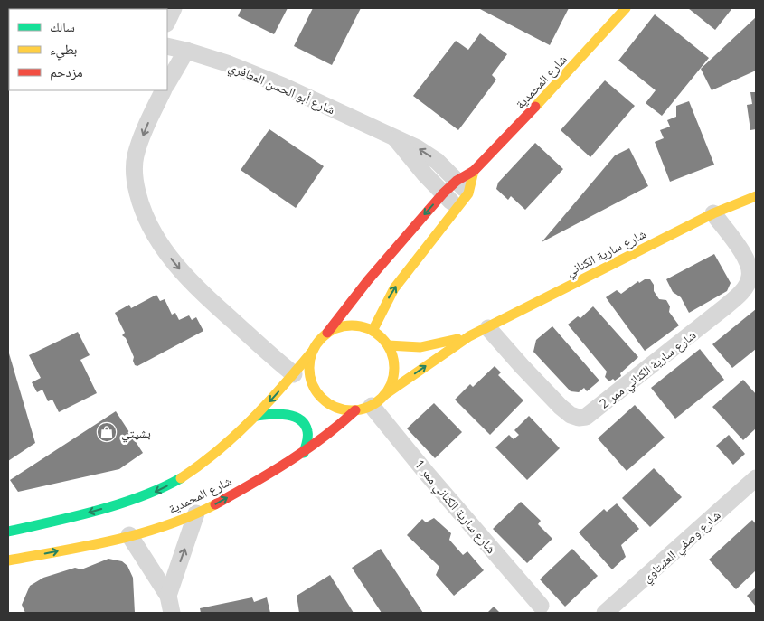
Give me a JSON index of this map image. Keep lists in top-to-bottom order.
{
  "streets": {
    "street": [
      "شارع المحمدية",
      "شارع أبو الحسن المعافري",
      "شارع سارية الكناني",
      "شارع سارية الكناني ممر 2",
      "شارع سارية الكناني ممر 1",
      "شارع وصفي العنبتاوي"
    ]
  },
  "crossings": [
    ["شارع المحمدية", "شارع أبو الحسن المعافري"],
    ["شارع المحمدية", "شارع سارية الكناني"],
    ["شارع المحمدية", "شارع سارية الكناني ممر 1"],
    ["شارع سارية الكناني", "شارع سارية الكناني ممر 2"],
    ["شارع سارية الكناني", "شارع سارية الكناني ممر 1"]
  ],
  "places": {
    "shop": ["بشيتي"]
  },
  "legend": ["سالك", "بطيء", "مزدحم"]
}
